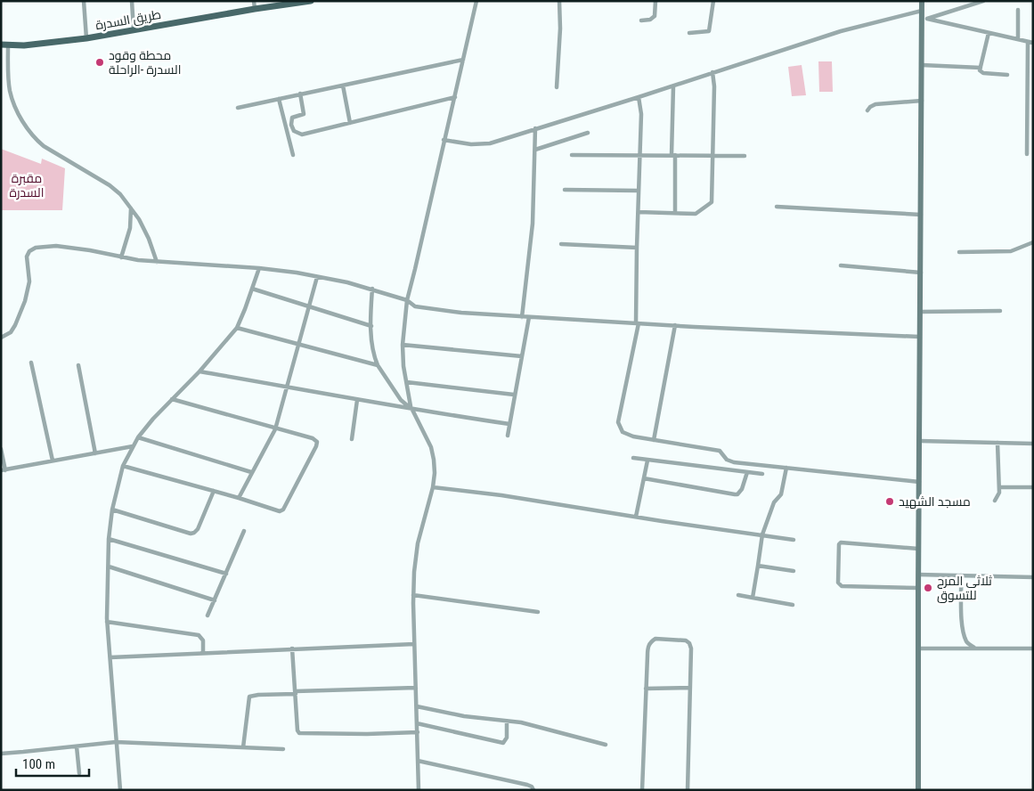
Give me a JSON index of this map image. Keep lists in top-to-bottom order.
{
  "streets": {
    "main road": ["طريق السدرة"]
  },
  "parks": ["مقبرة السدرة"],
  "places": ["محطة وقود السدرة -الراحلة", "مسجد الشهيد", "ثلاثي المرح للتسوق"],
  "scale_bar": "100 m"
}
